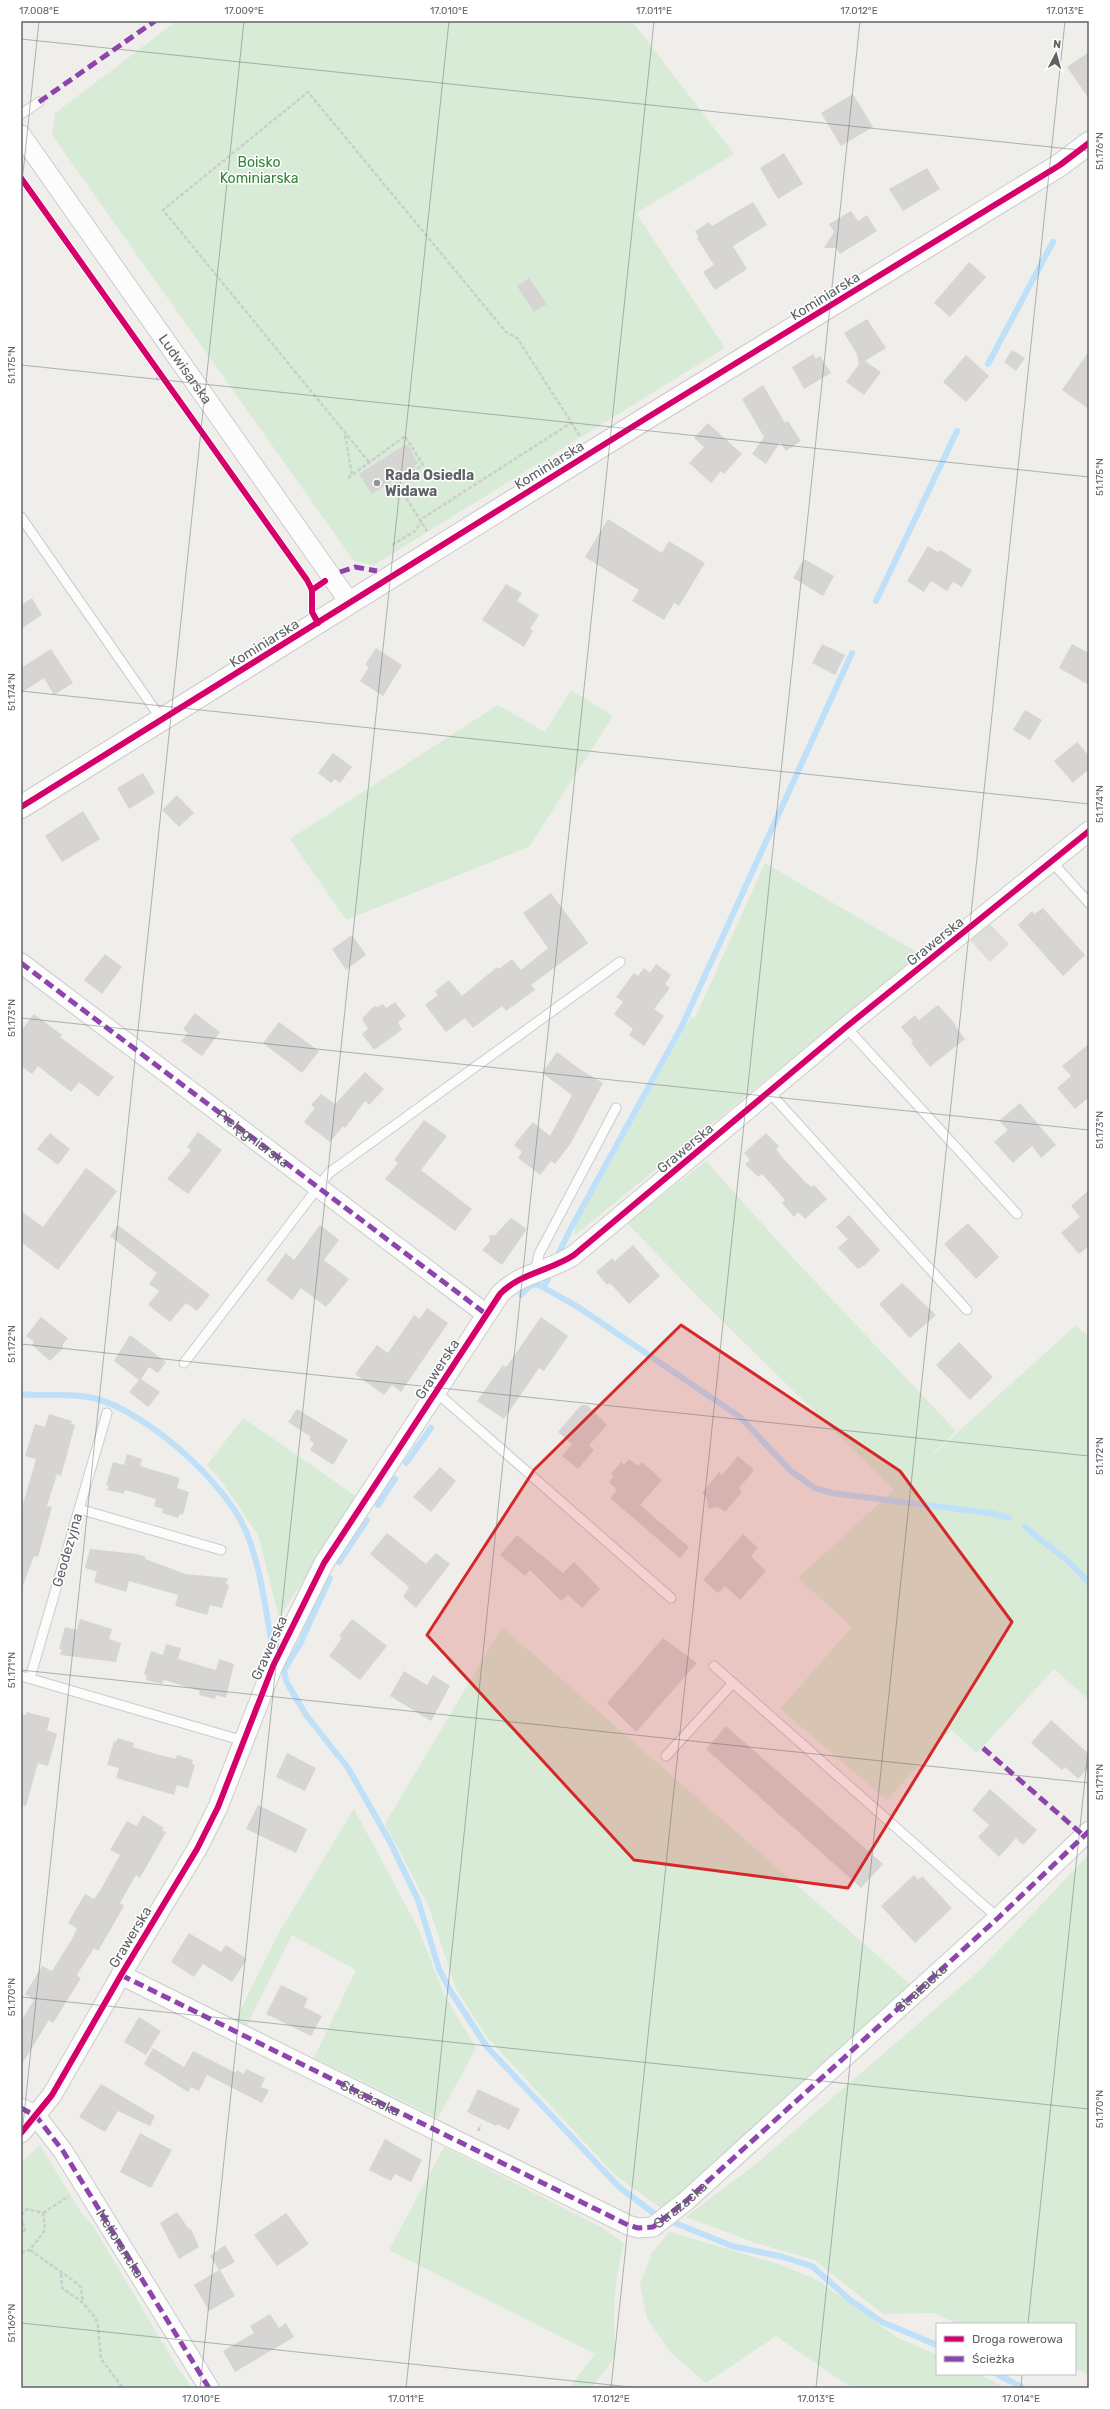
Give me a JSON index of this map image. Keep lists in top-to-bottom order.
{
  "streets": {
    "street": [
      "Kominiarska",
      "Ludwisarska",
      "Grawerska",
      "Pielęgniarska",
      "Strażacka",
      "Meliorancka"
    ],
    "lane": ["Geodezyjna"]
  },
  "crossings": [
    ["Kominiarska", "Ludwisarska"],
    ["Grawerska", "Pielęgniarska"],
    ["Grawerska", "Strażacka"],
    ["Grawerska", "Meliorancka"]
  ],
  "parks": ["Boisko Kominiarska"],
  "places": ["Rada Osiedla Widawa"],
  "legend": ["Droga rowerowa", "Ścieżka"],
  "north": "top",
  "coordinates": [
    "17.008°E",
    "17.009°E",
    "17.010°E",
    "17.011°E",
    "17.012°E",
    "17.013°E",
    "51.176°N",
    "51.175°N",
    "51.174°N",
    "51.173°N",
    "51.172°N",
    "51.171°N",
    "51.170°N",
    "51.169°N",
    "17.014°E"
  ]
}
